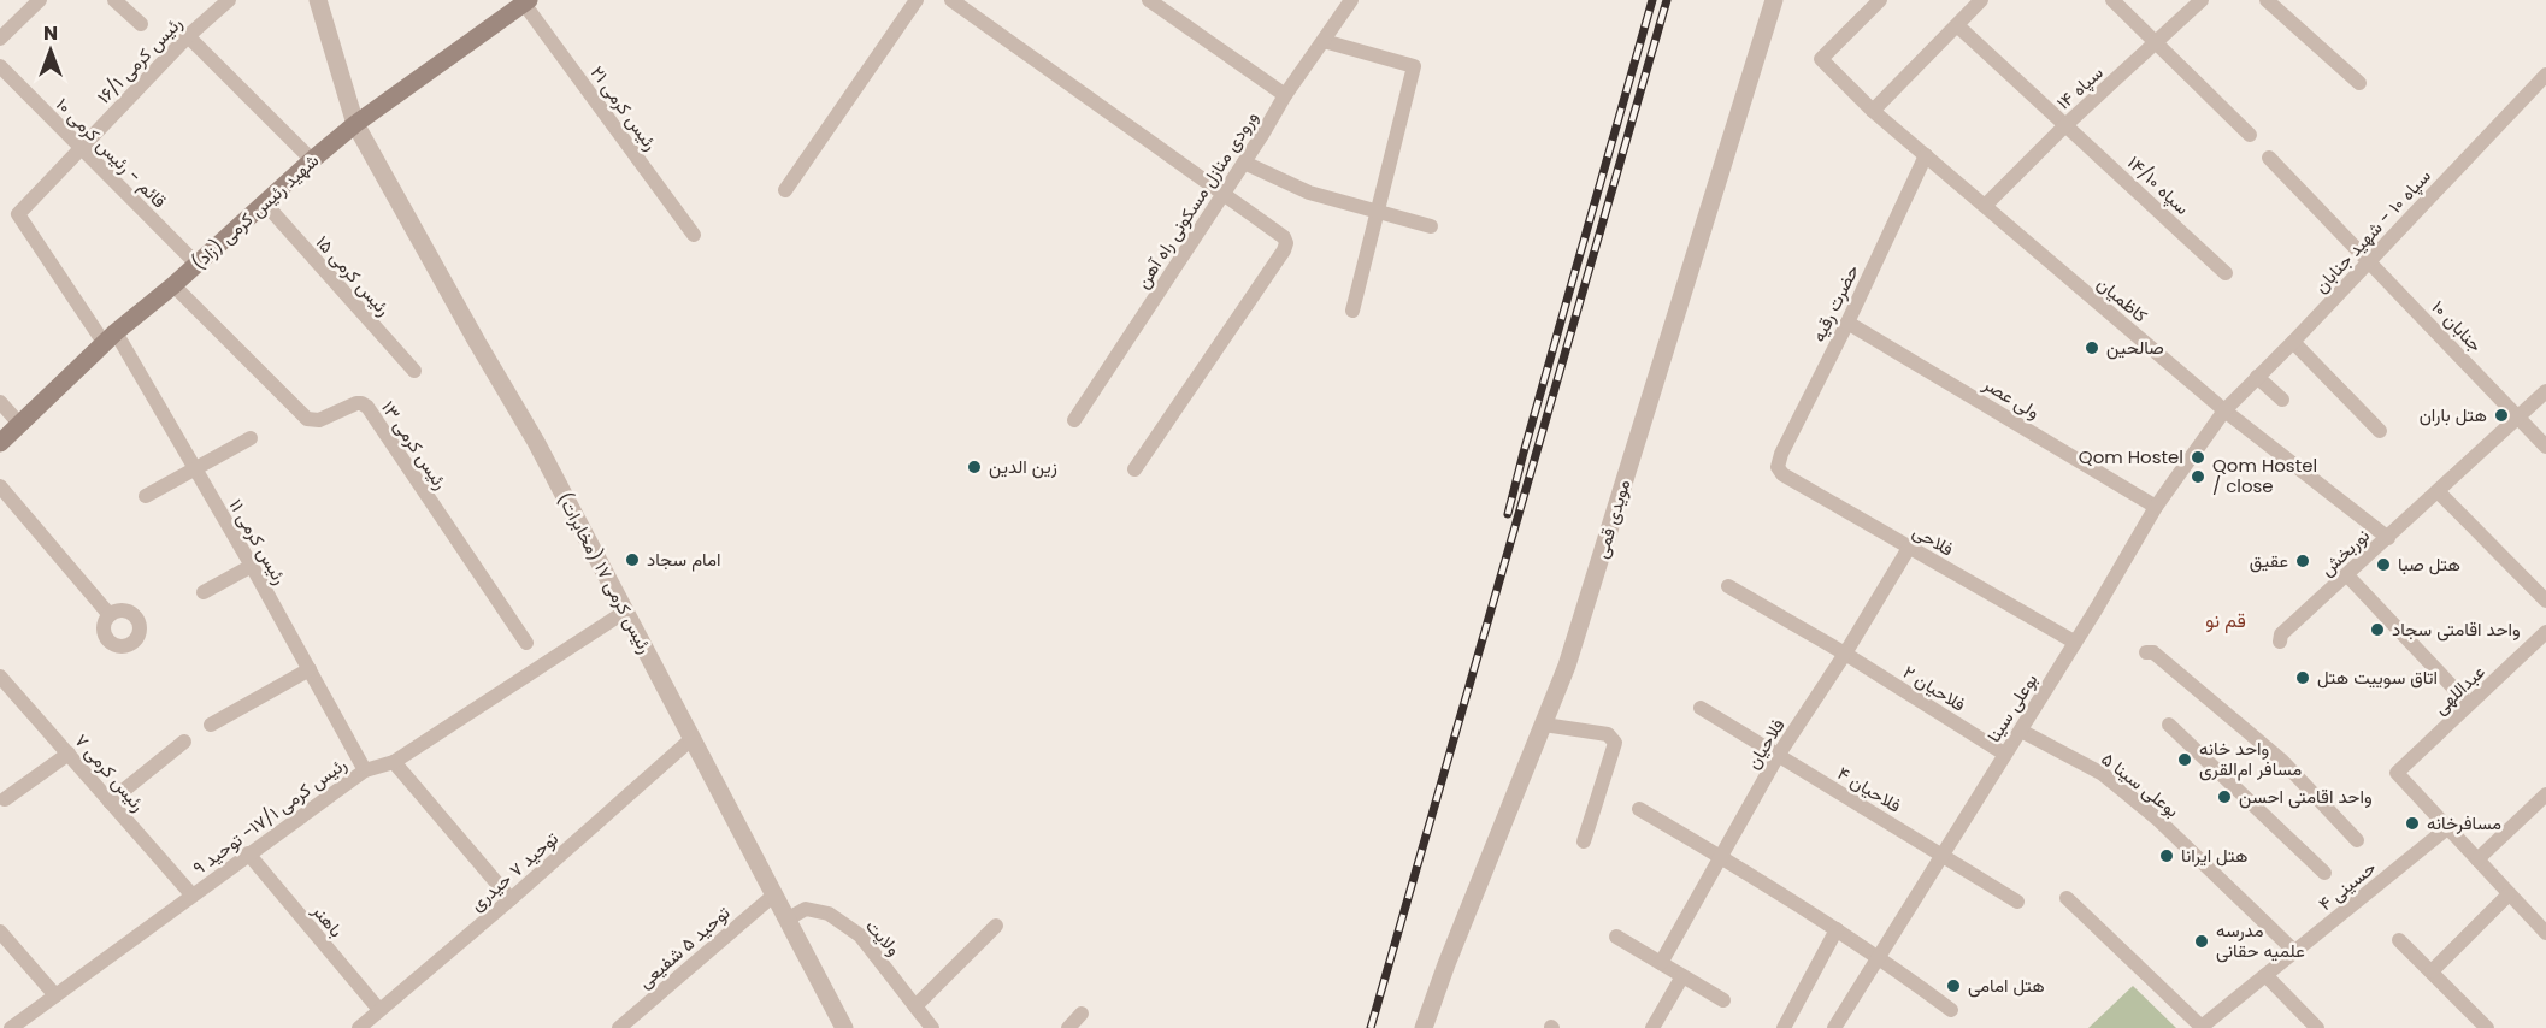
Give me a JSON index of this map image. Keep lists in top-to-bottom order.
{
  "streets": {
    "main road": ["شهید رئیس کرمی (زاد)"],
    "street": [
      "رئیس کرمی ۱۶/۱",
      "سپاه ۱۴",
      "رئیس کرمی ۲۱",
      "قائم - رئیس کرمی ۱۰",
      "سپاه ۱۴/۱۰",
      "ورودی منازل مسکونی راه آهن",
      "سپاه ۱۰ - شهید جنابان",
      "رئیس کرمی ۱۵",
      "کاظمیان",
      "حضرت رقیه",
      "جنابان ۱۰",
      "ولی عصر",
      "رئیس کرمی ۱۳",
      "مویدی قمی",
      "فلاحی",
      "رئیس کرمی ۱۱",
      "نوربخش",
      "رئیس کرمی ۱۷ (مخابرات)",
      "فلاحیان ۲",
      "عبداللهی",
      "بوعلی سینا",
      "فلاحیان",
      "رئیس کرمی ۷",
      "بوعلی سینا ۵",
      "فلاحیان ۴",
      "رئیس کرمی ۱۷/۱- توحید ۹",
      "توحید ۷ حیدری",
      "حسینی ۴",
      "باهنر",
      "ولایت",
      "توحید ۵ شفیعی"
    ]
  },
  "crossings": [
    ["رئیس کرمی ۱۶/۱", "قائم - رئیس کرمی ۱۰"],
    ["رئیس کرمی ۱۶/۱", "رئیس کرمی ۱۱"],
    ["سپاه ۱۴", "سپاه ۱۴/۱۰"],
    ["سپاه ۱۴", "کاظمیان"],
    ["رئیس کرمی ۲۱", "شهید رئیس کرمی (زاد)"],
    ["قائم - رئیس کرمی ۱۰", "شهید رئیس کرمی (زاد)"],
    ["شهید رئیس کرمی (زاد)", "رئیس کرمی ۱۵"],
    ["شهید رئیس کرمی (زاد)", "رئیس کرمی ۱۳"],
    ["شهید رئیس کرمی (زاد)", "رئیس کرمی ۱۱"],
    ["شهید رئیس کرمی (زاد)", "رئیس کرمی ۱۷ (مخابرات)"],
    ["سپاه ۱۰ - شهید جنابان", "کاظمیان"],
    ["سپاه ۱۰ - شهید جنابان", "جنابان ۱۰"],
    ["سپاه ۱۰ - شهید جنابان", "بوعلی سینا"],
    ["کاظمیان", "حضرت رقیه"],
    ["کاظمیان", "نوربخش"],
    ["کاظمیان", "بوعلی سینا"],
    ["حضرت رقیه", "ولی عصر"],
    ["حضرت رقیه", "فلاحی"],
    ["جنابان ۱۰", "نوربخش"],
    ["ولی عصر", "بوعلی سینا"],
    ["فلاحی", "بوعلی سینا"],
    ["فلاحی", "فلاحیان"],
    ["رئیس کرمی ۱۱", "رئیس کرمی ۱۷/۱- توحید ۹"],
    ["رئیس کرمی ۱۷ (مخابرات)", "رئیس کرمی ۱۷/۱- توحید ۹"],
    ["رئیس کرمی ۱۷ (مخابرات)", "توحید ۷ حیدری"],
    ["رئیس کرمی ۱۷ (مخابرات)", "ولایت"],
    ["رئیس کرمی ۱۷ (مخابرات)", "توحید ۵ شفیعی"],
    ["فلاحیان ۲", "بوعلی سینا"],
    ["فلاحیان ۲", "فلاحیان"],
    ["عبداللهی", "حسینی ۴"],
    ["بوعلی سینا", "بوعلی سینا ۵"],
    ["بوعلی سینا", "فلاحیان ۴"],
    ["فلاحیان", "فلاحیان ۴"],
    ["رئیس کرمی ۷", "رئیس کرمی ۱۷/۱- توحید ۹"],
    ["بوعلی سینا ۵", "حسینی ۴"],
    ["رئیس کرمی ۱۷/۱- توحید ۹", "باهنر"],
    ["توحید ۷ حیدری", "باهنر"]
  ],
  "districts": ["قم نو"],
  "places": [
    "صالحین",
    "هتل باران",
    "Qom Hostel",
    "زین الدین",
    "Qom Hostel / close",
    "امام سجاد",
    "عقیق",
    "هتل صبا",
    "واحد اقامتی سجاد",
    "اتاق سوییت هتل",
    "واحد خانه مسافر ام‌القری",
    "واحد اقامتی احسن",
    "مسافرخانه",
    "هتل ایرانا",
    "مدرسه علمیه حقانی",
    "هتل امامی"
  ],
  "north": "top"
}
